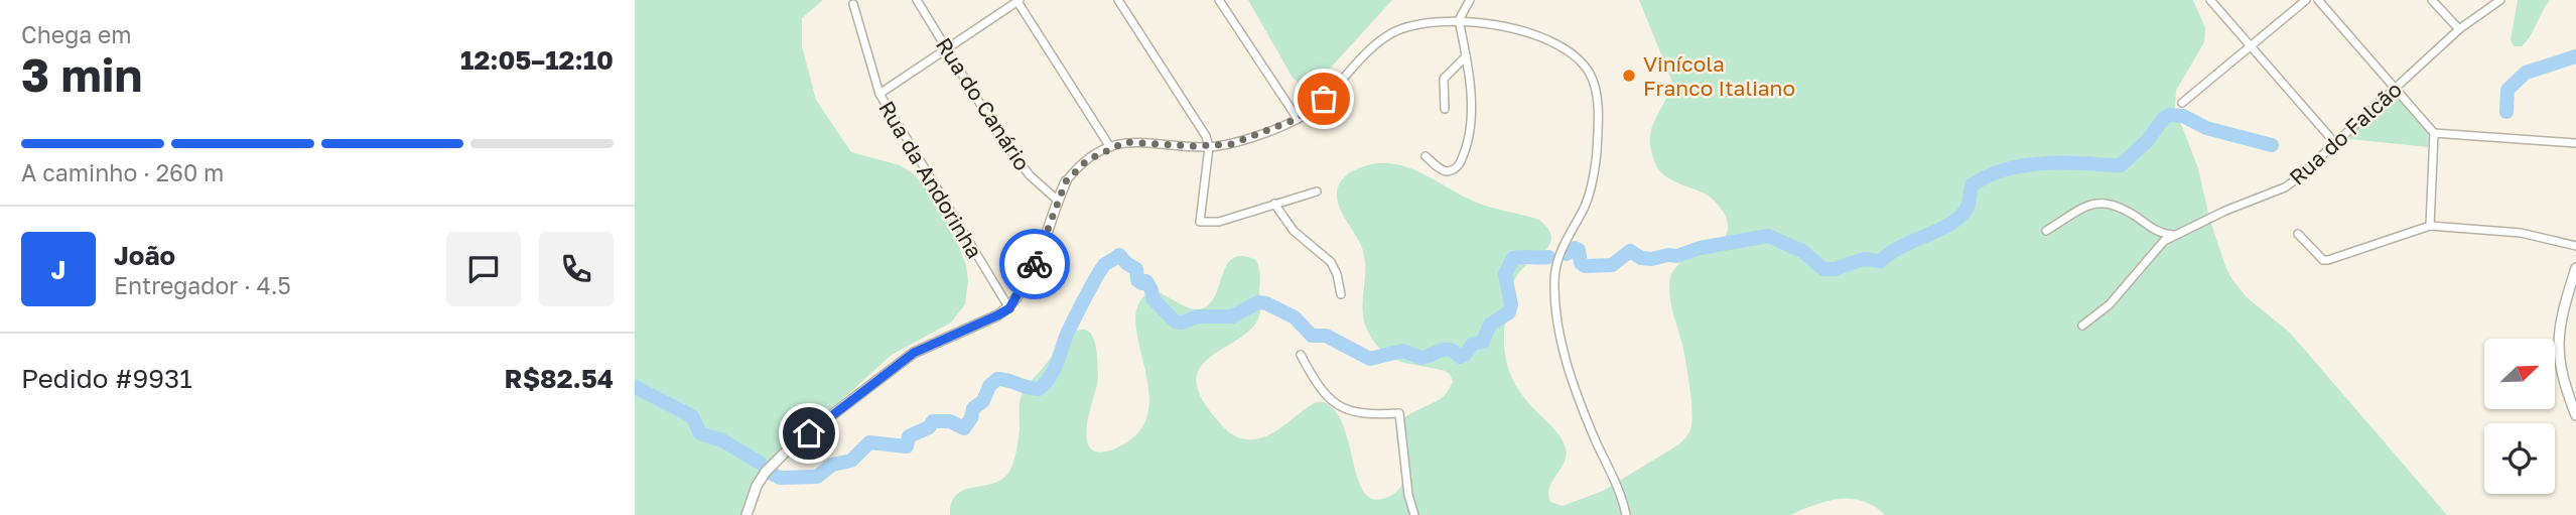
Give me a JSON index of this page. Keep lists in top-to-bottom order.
{
  "streets": {
    "street": ["Rua do Canário", "Rua do Falcão", "Rua da Andorinha"]
  },
  "places": ["Vinícola Franco Italiano"],
  "north": "top right",
  "page": {
    "heading": ["3 min", "Chega em", "12:05–12:10"],
    "panel": [
      "João",
      "Entregador · 4.5",
      "Pedido #9931",
      "R$82.54"
    ],
    "bar": "A caminho · 260 m",
    "round": "J"
  }
}
